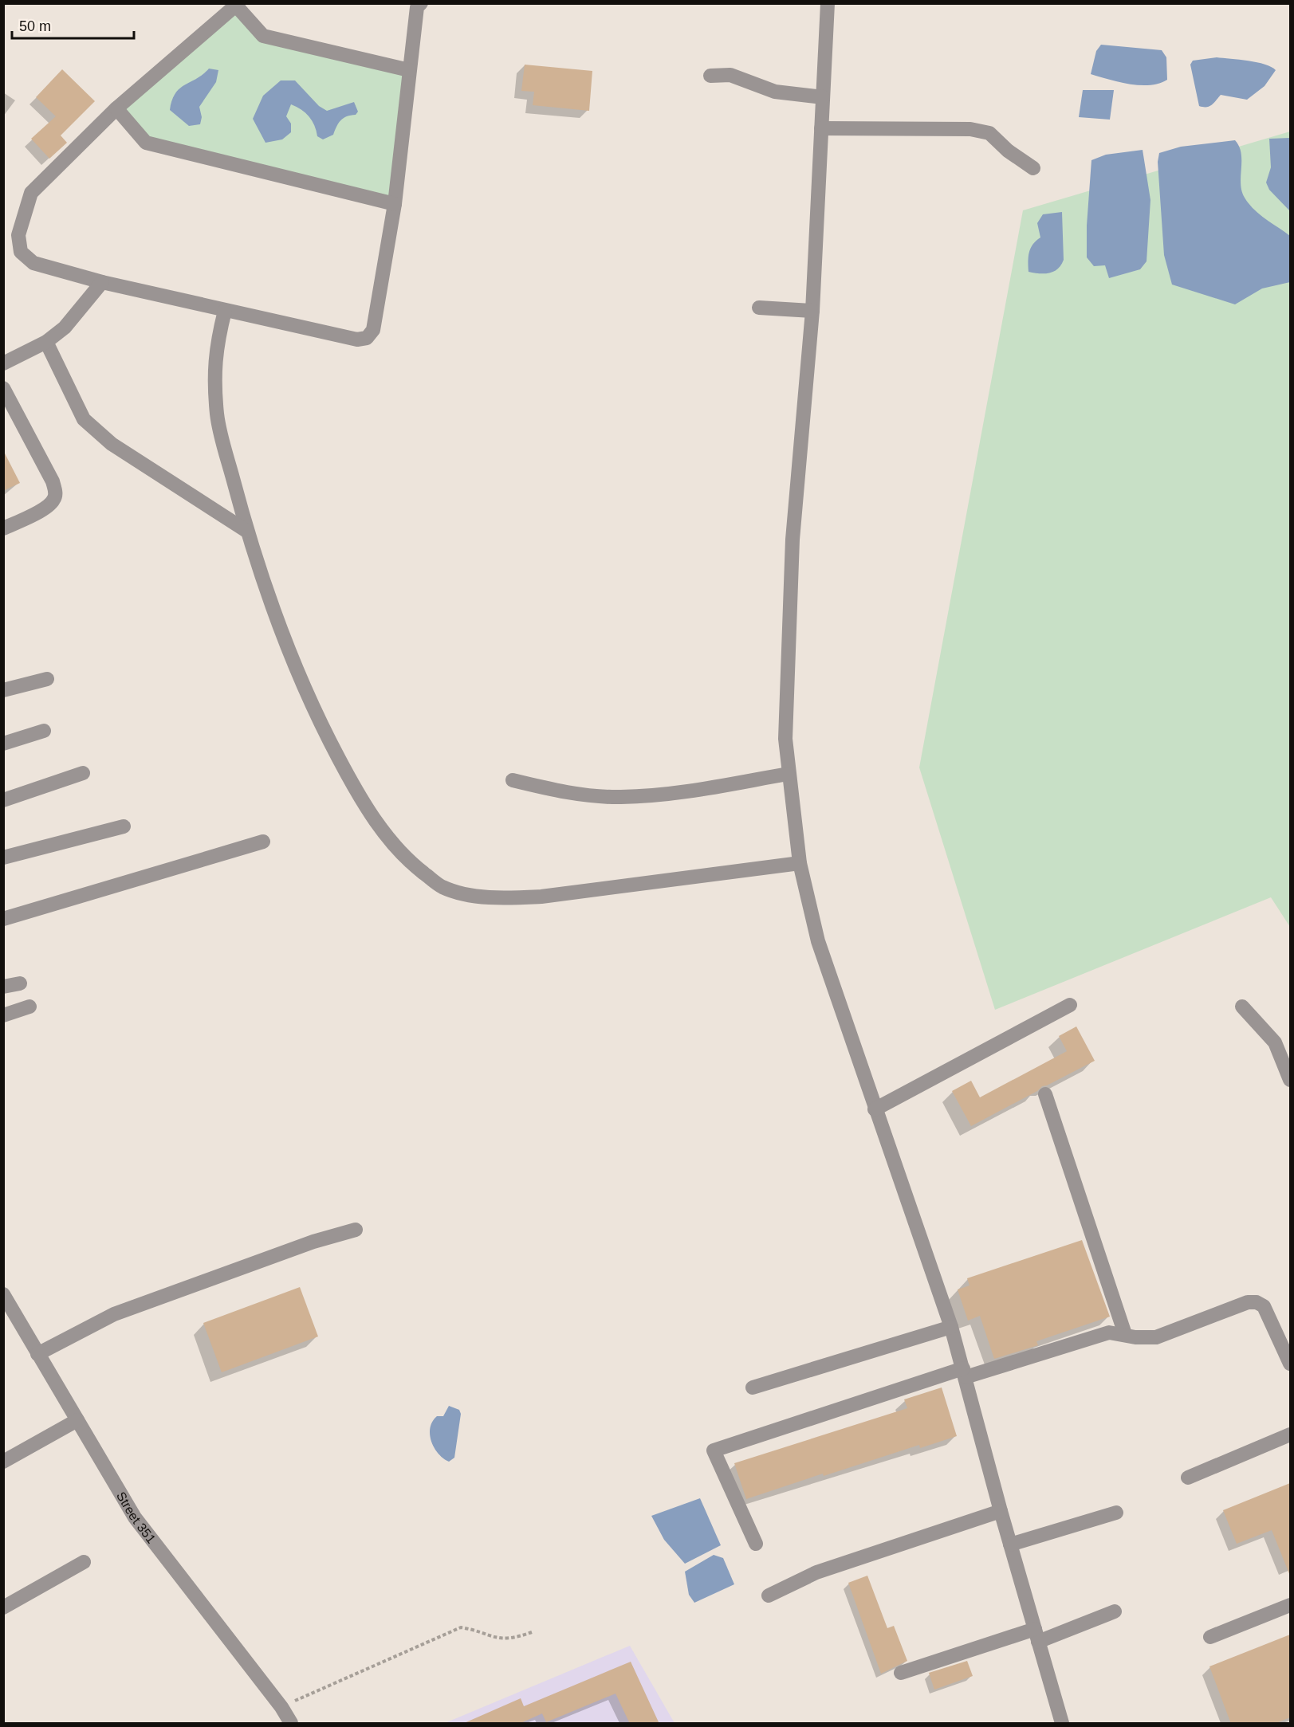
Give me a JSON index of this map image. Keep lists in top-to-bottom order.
{
  "streets": {
    "street": ["Street 351"]
  },
  "scale_bar": "50 m"
}
